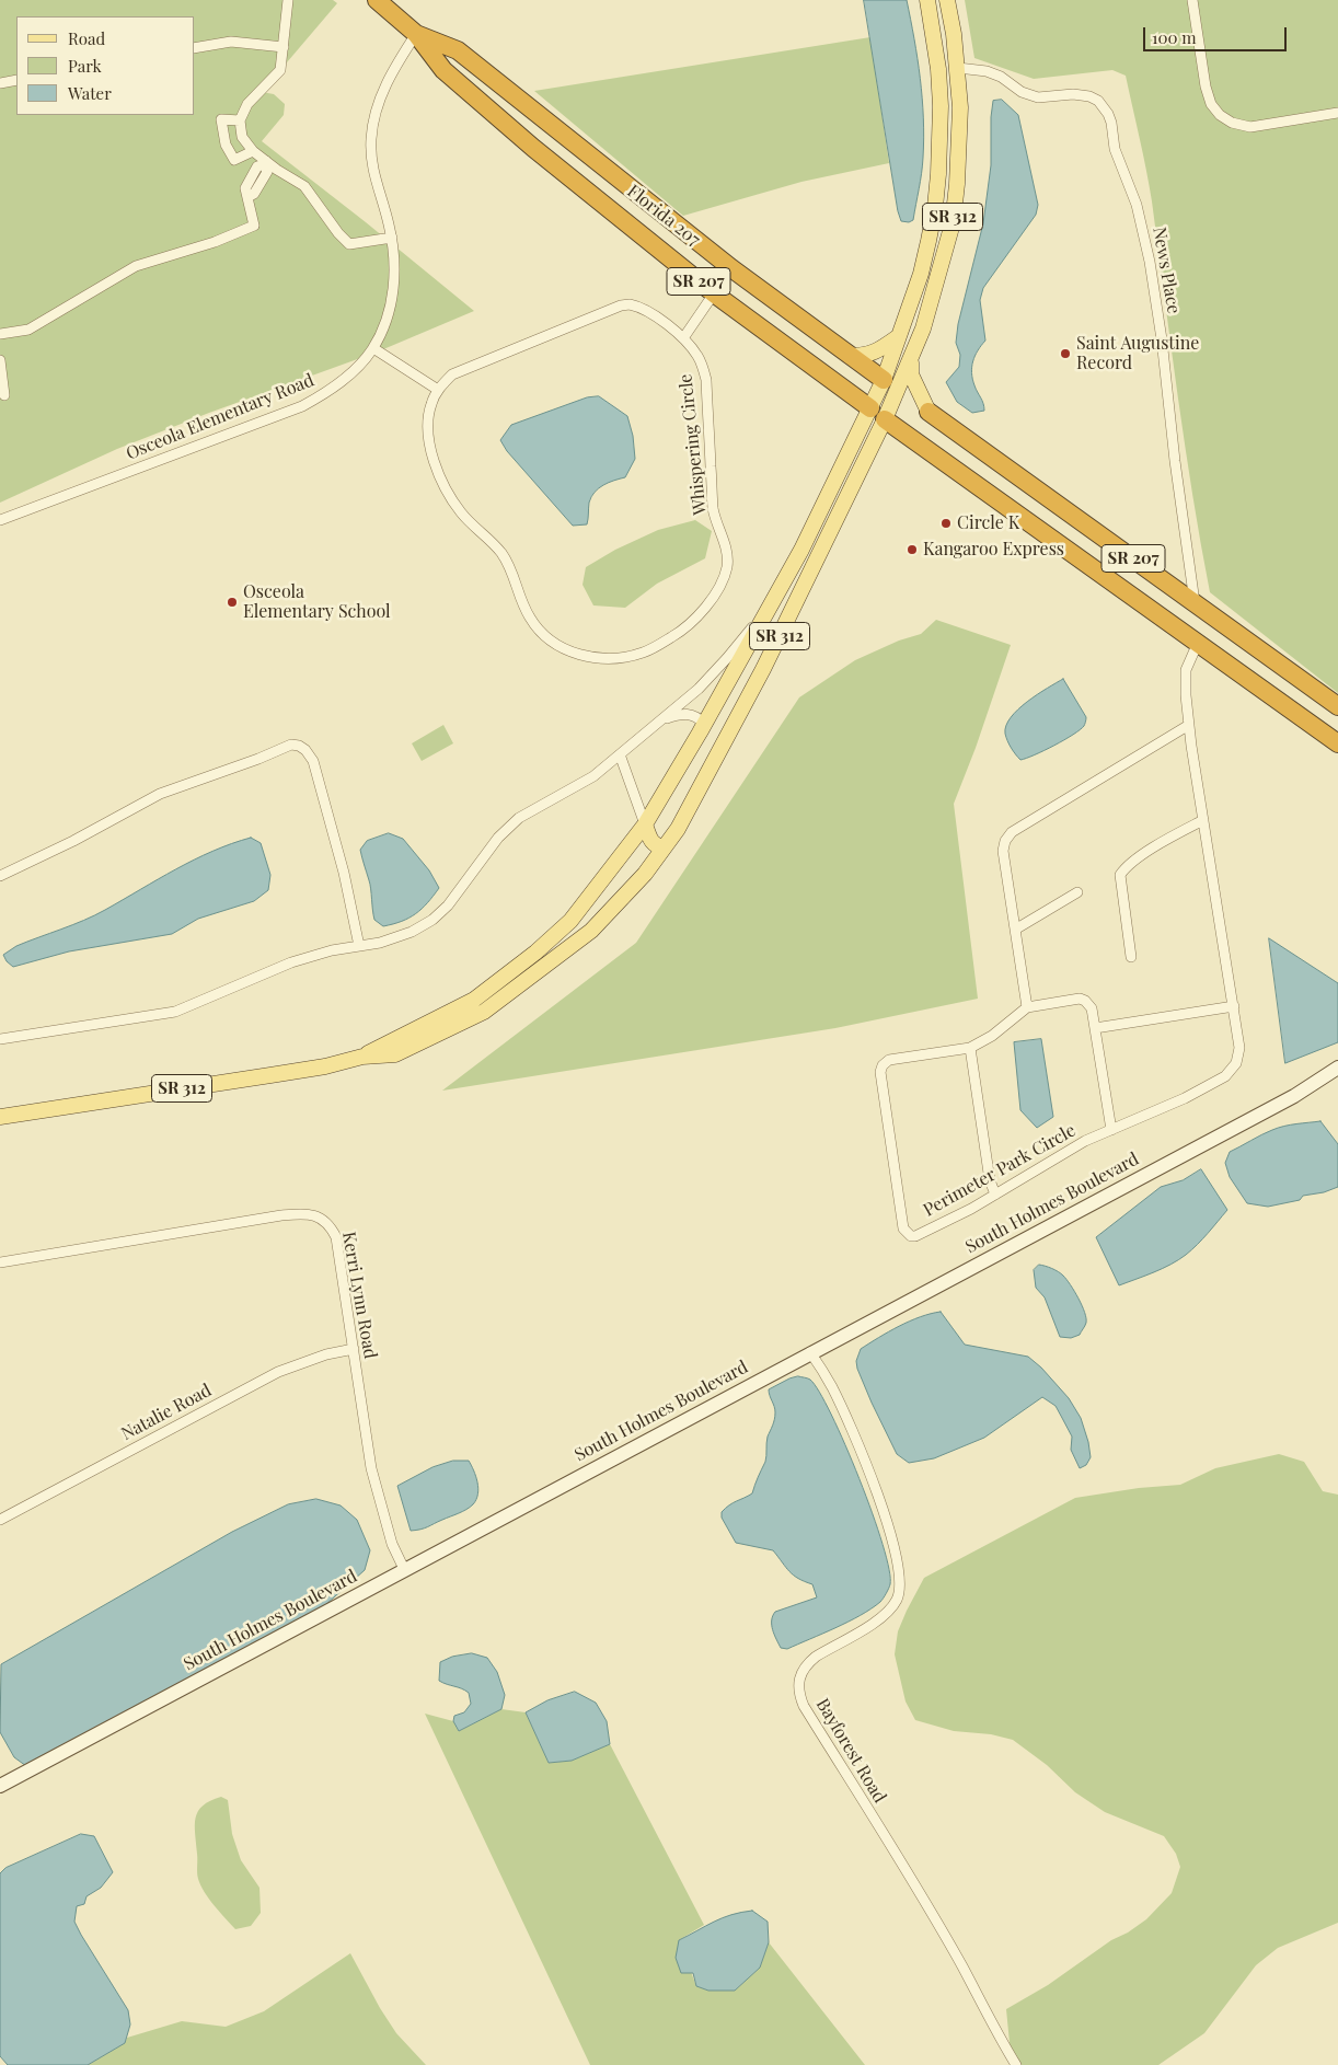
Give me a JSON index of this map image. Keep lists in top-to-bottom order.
{
  "streets": {
    "highway": ["Florida 207", "SR 207"],
    "main road": ["SR 312", "South Holmes Boulevard"],
    "street": [
      "News Place",
      "Osceola Elementary Road",
      "Whispering Circle",
      "Perimeter Park Circle",
      "Kerri Lynn Road",
      "Natalie Road",
      "Bayforest Road"
    ]
  },
  "crossings": [
    ["Florida 207", "SR 312"],
    ["Florida 207", "SR 207"],
    ["Florida 207", "Osceola Elementary Road"],
    ["SR 312", "News Place"],
    ["SR 312", "SR 207"],
    ["News Place", "SR 207"],
    ["SR 207", "Osceola Elementary Road"],
    ["SR 207", "Perimeter Park Circle"],
    ["South Holmes Boulevard", "Kerri Lynn Road"],
    ["South Holmes Boulevard", "Bayforest Road"],
    ["Kerri Lynn Road", "Natalie Road"]
  ],
  "places": [
    "Saint Augustine Record",
    "Circle K",
    "Kangaroo Express",
    "Osceola Elementary School"
  ],
  "legend": ["Road", "Park", "Water"],
  "scale_bar": "100 m"
}
